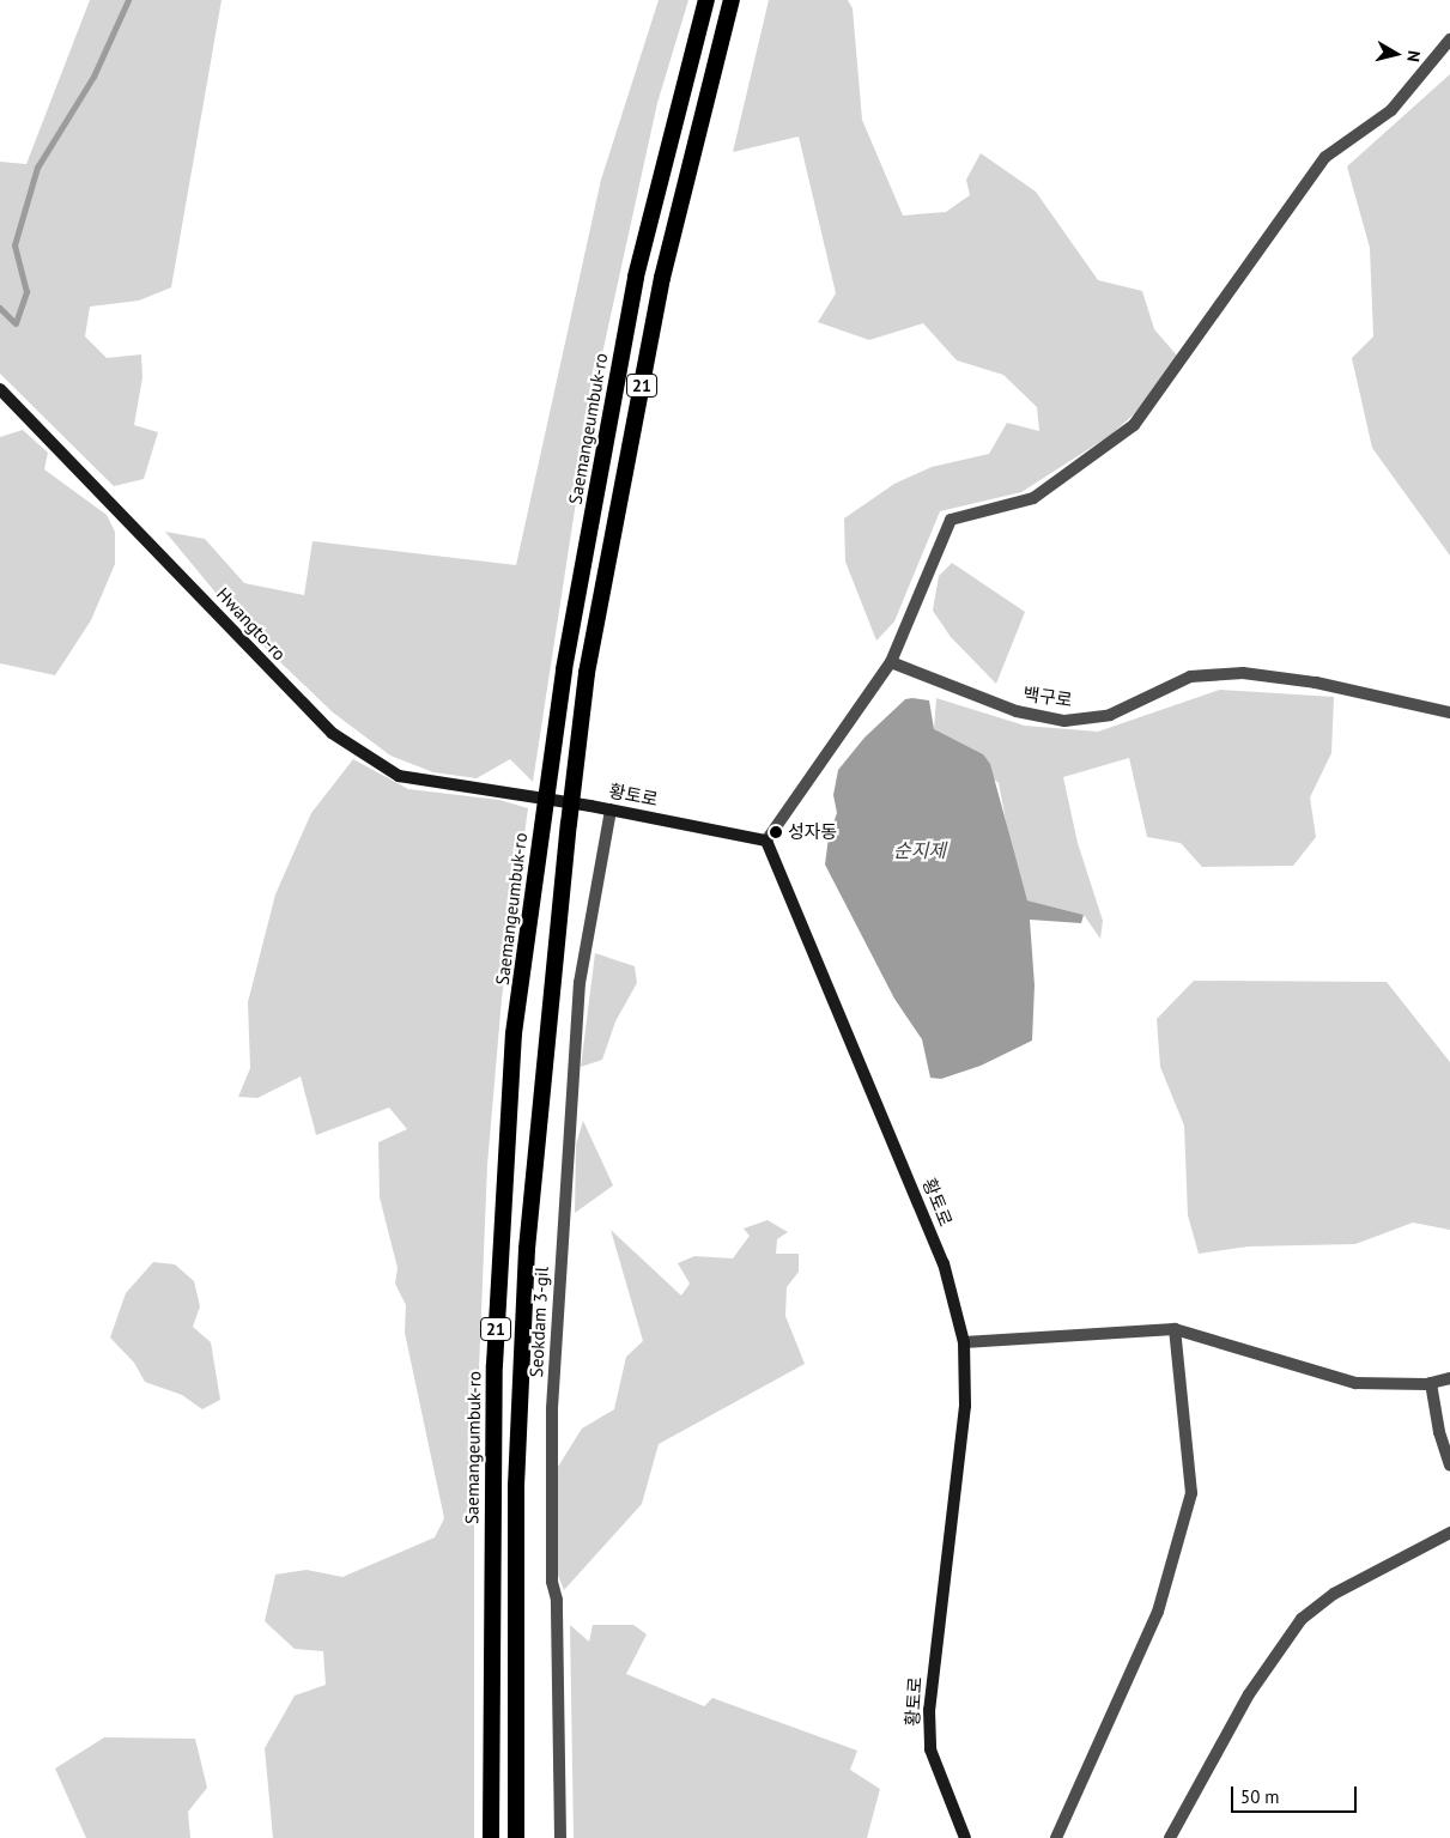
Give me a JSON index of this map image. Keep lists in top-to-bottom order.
{
  "streets": {
    "highway": ["21", "Saemangeumbuk-ro"],
    "main road": ["Hwangto-ro", "황토로"],
    "street": ["백구로", "Seokdam 3-gil"]
  },
  "crossings": [
    ["Hwangto-ro", "황토로"],
    ["Hwangto-ro", "Seokdam 3-gil"],
    ["황토로", "Seokdam 3-gil"]
  ],
  "water": ["순지제"],
  "places": ["성자동"],
  "scale_bar": "50 m",
  "north": "right"
}
